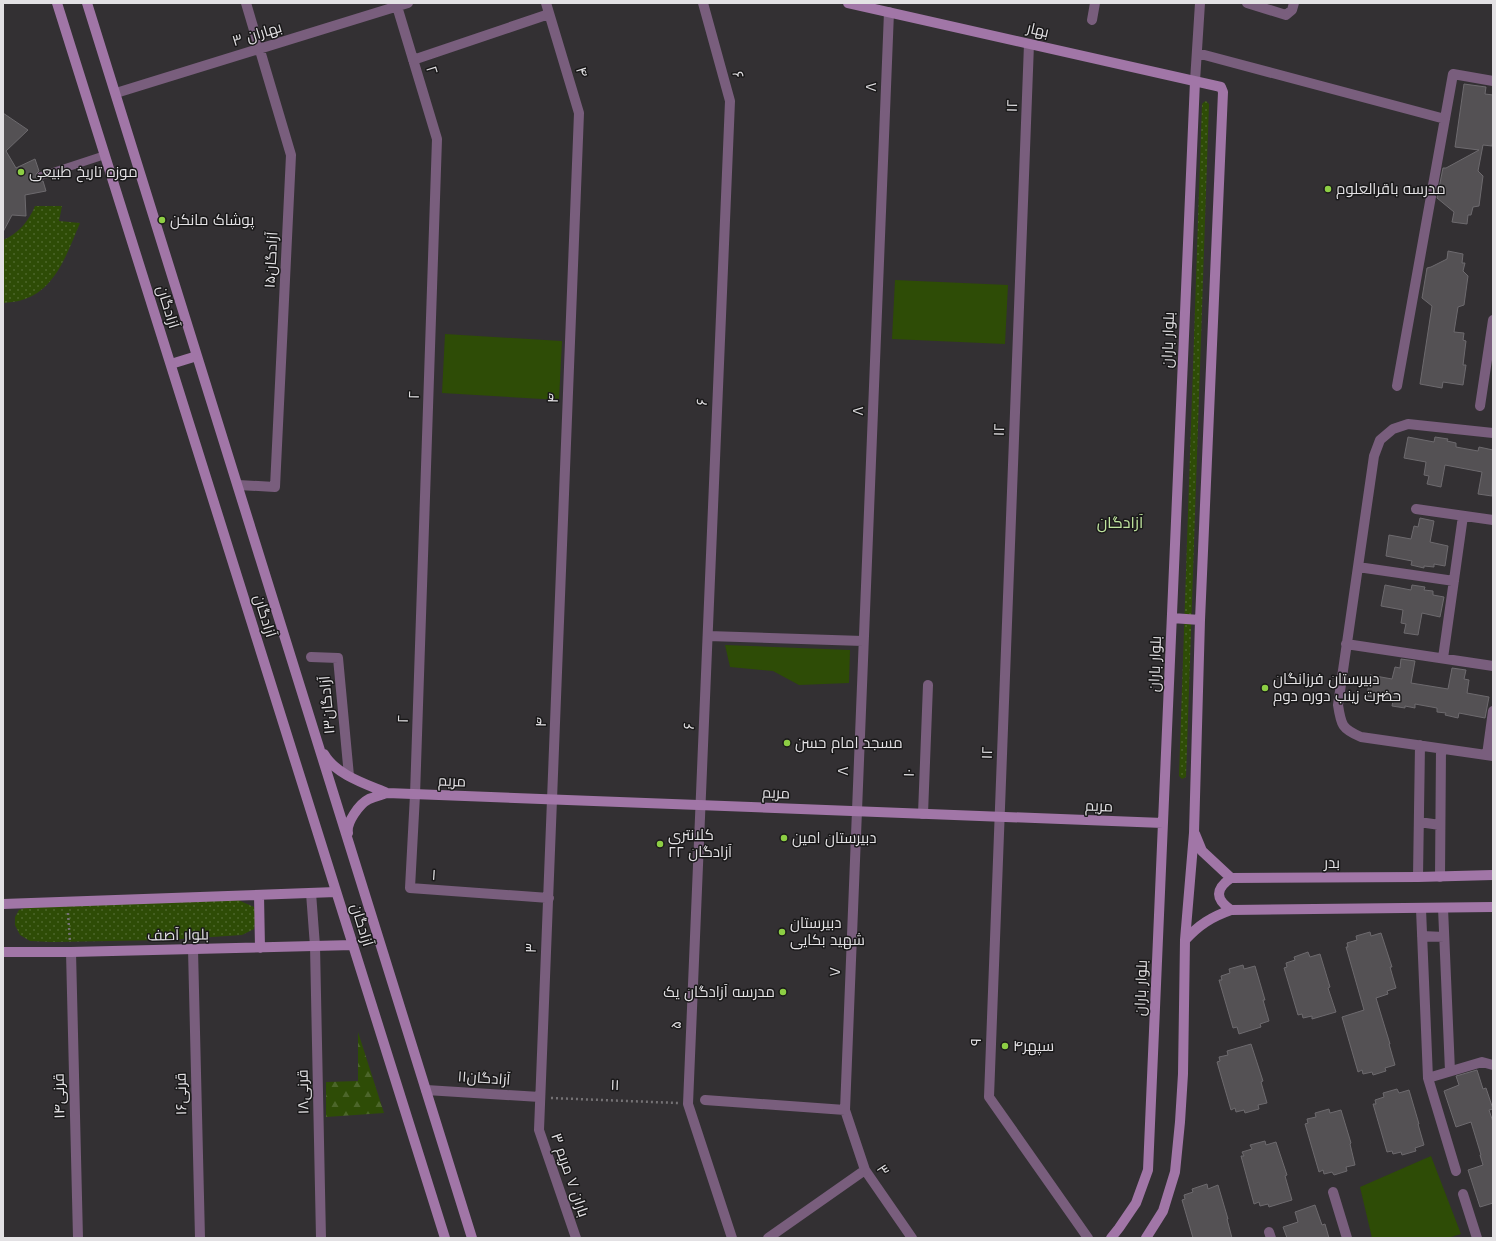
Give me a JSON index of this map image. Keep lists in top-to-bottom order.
{
  "streets": {
    "street": [
      "بهار",
      "بهاران ۳",
      "۲",
      "۴",
      "۶",
      "۸",
      "۱۲",
      "آزادگان۱۵",
      "آزادگان",
      "بلوار باران",
      "آزادگان۱۳",
      "۱۰",
      "مریم",
      "بدر",
      "۱",
      "بلوار آصف",
      "۳",
      "۷",
      "۵",
      "۹",
      "آزادگان۱۱",
      "قرنی۱۸",
      "قرنی۱۶",
      "قرنی۱۴",
      "باران ۷ مریم ۳"
    ],
    "path": ["۱۱"]
  },
  "crossings": [
    ["بهار", "۸"],
    ["بهار", "۱۲"],
    ["بهار", "بلوار باران"],
    ["بهاران ۳", "۲"],
    ["بهاران ۳", "آزادگان۱۵"],
    ["بهاران ۳", "آزادگان"],
    ["۲", "مریم"],
    ["۲", "۱"],
    ["۴", "مریم"],
    ["۴", "۳"],
    ["۶", "مریم"],
    ["۶", "۵"],
    ["۸", "مریم"],
    ["۸", "۷"],
    ["۱۲", "مریم"],
    ["۱۲", "۹"],
    ["آزادگان۱۵", "آزادگان"],
    ["آزادگان", "بلوار آصف"],
    ["آزادگان", "آزادگان۱۱"],
    ["بلوار باران", "مریم"],
    ["۱۰", "مریم"],
    ["مریم", "۱"],
    ["مریم", "۳"],
    ["مریم", "۷"],
    ["مریم", "۵"],
    ["مریم", "۹"],
    ["۱", "۳"],
    ["بلوار آصف", "قرنی۱۸"],
    ["بلوار آصف", "قرنی۱۶"],
    ["بلوار آصف", "قرنی۱۴"],
    ["۳", "۷"],
    ["۳", "آزادگان۱۱"],
    ["۳", "۱۱"],
    ["۳", "باران ۷ مریم ۳"],
    ["۵", "۱۱"],
    ["آزادگان۱۱", "۱۱"],
    ["آزادگان۱۱", "باران ۷ مریم ۳"],
    ["۱۱", "باران ۷ مریم ۳"]
  ],
  "districts": ["آزادگان"],
  "places": [
    "موزه تاریخ طبیعی",
    "مدرسه باقرالعلوم",
    "پوشاک مانکن",
    "دبیرستان فرزانگان حضرت زینب دوره دوم",
    "مسجد امام حسن",
    "دبیرستان امین",
    "کلانتری ۲۲ آزادگان",
    "دبیرستان شهید بکایی",
    "مدرسه آزادگان یک",
    "سپهر۴"
  ]
}
